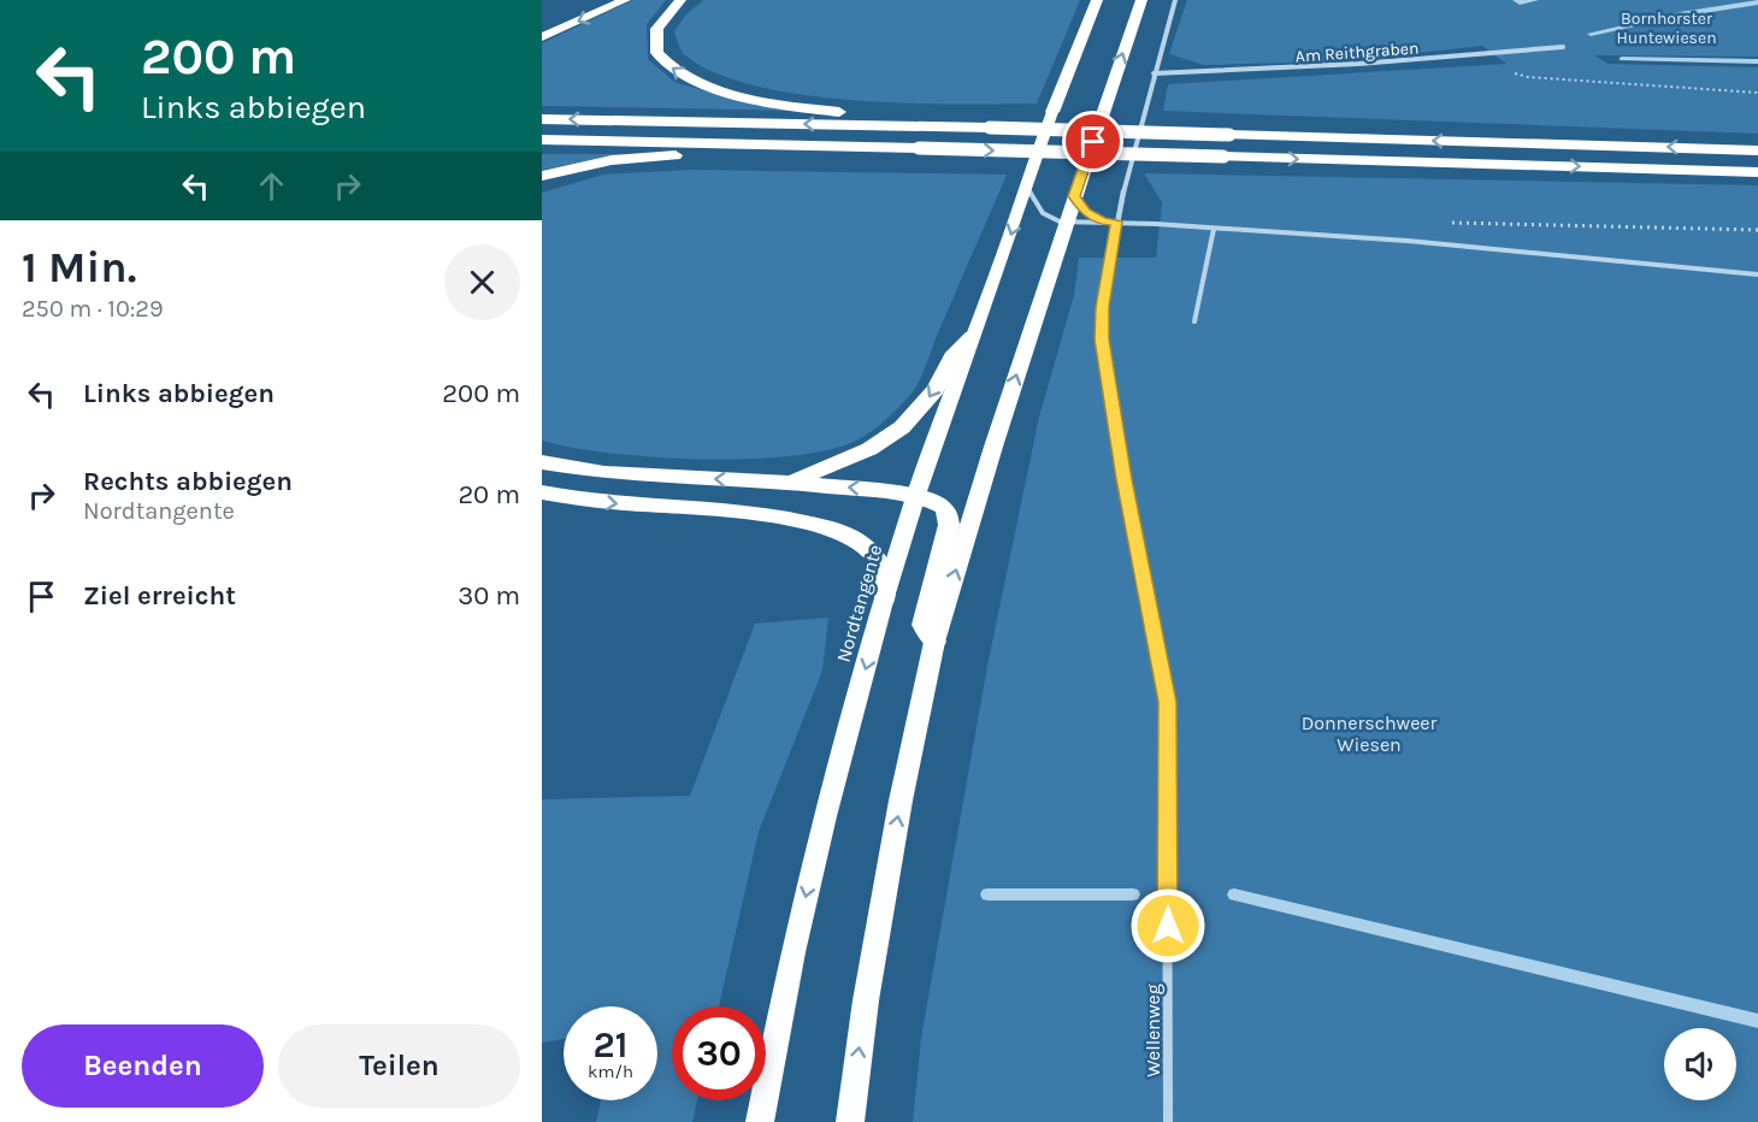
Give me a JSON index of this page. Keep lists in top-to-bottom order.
{
  "streets": {
    "highway": ["Nordtangente"],
    "street": ["Am Reithgraben", "Wellenweg"]
  },
  "crossings": [
    ["Am Reithgraben", "Wellenweg"]
  ],
  "parks": ["Bornhorster Huntewiesen", "Donnerschweer Wiesen"],
  "page": {
    "turn": ["200 m", "Links abbiegen"],
    "heading": ["1 Min.", "250 m · 10:29"],
    "list": [
      {
        "name": "Links abbiegen",
        "value": "200 m"
      },
      {
        "name": "Rechts abbiegen",
        "note": "Nordtangente",
        "value": "20 m"
      },
      {
        "name": "Ziel erreicht",
        "value": "30 m"
      }
    ],
    "speed": "21 km/h",
    "limit": "30",
    "buttons": ["Beenden", "Teilen"]
  }
}
